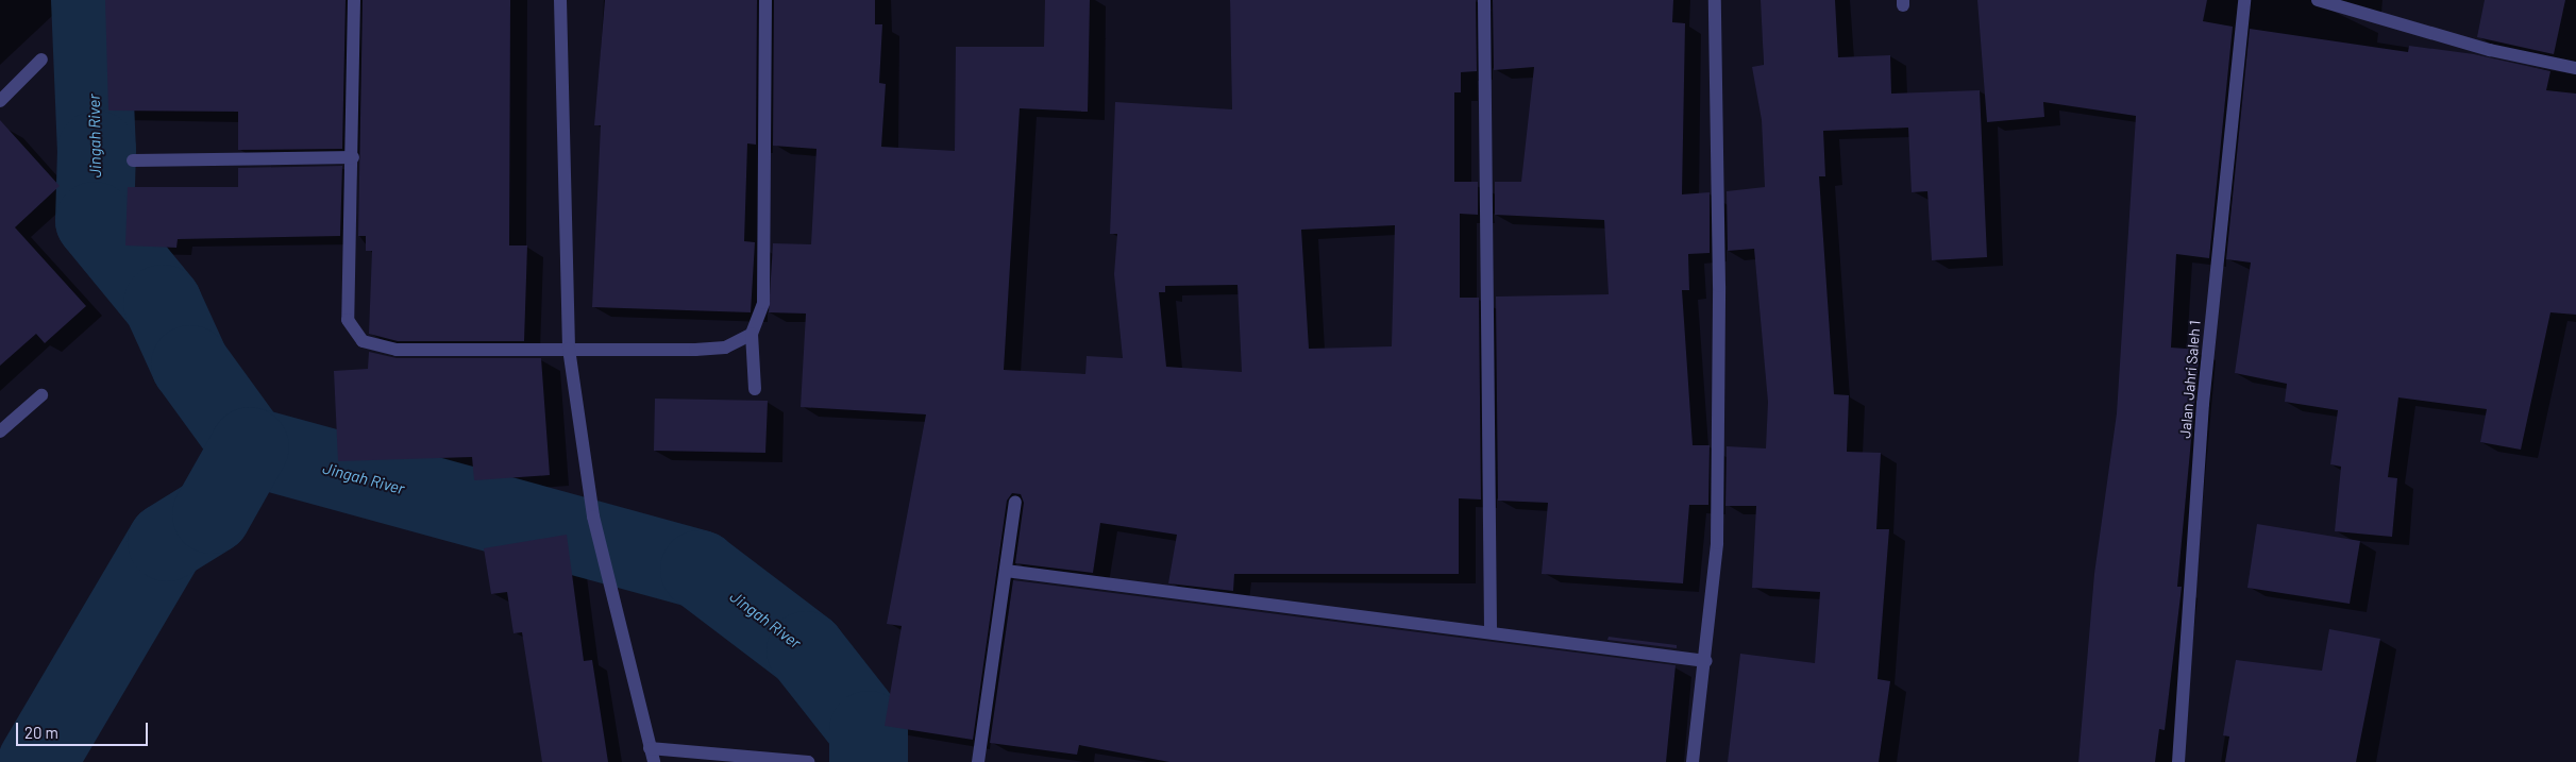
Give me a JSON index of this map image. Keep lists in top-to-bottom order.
{
  "streets": {
    "street": ["Jalan Jahri Saleh 1"]
  },
  "water": ["Jingah River"],
  "scale_bar": "20 m"
}
